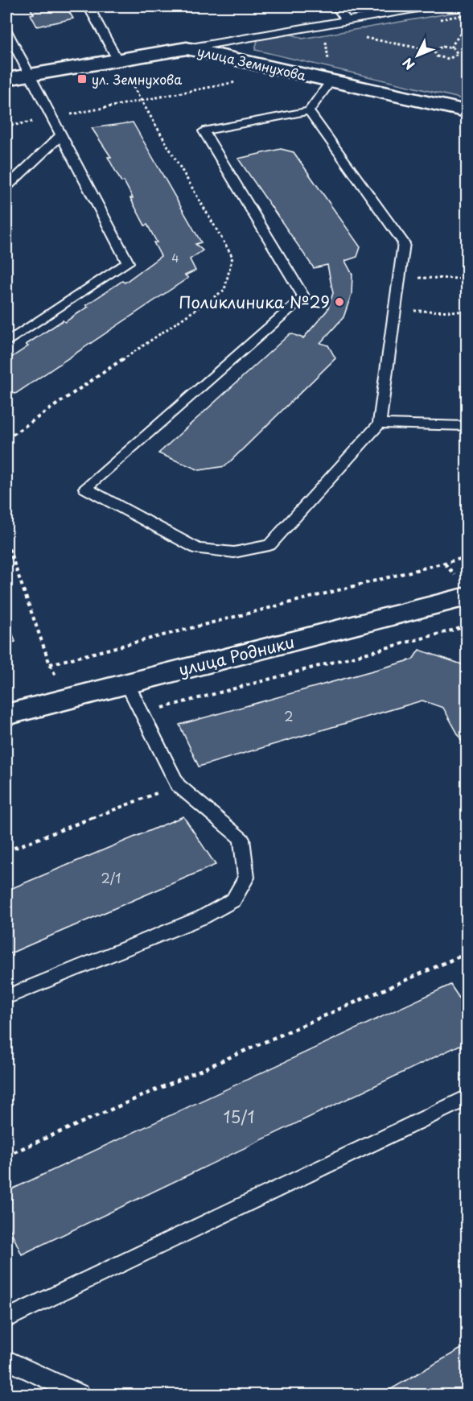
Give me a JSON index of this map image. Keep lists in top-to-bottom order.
{
  "streets": {
    "street": ["улица Земнухова", "улица Родники"]
  },
  "places": {
    "transit": ["ул. Земнухова"],
    "other": ["Поликлиника №29"]
  },
  "house_numbers": [
    "4",
    "2",
    "2/1",
    "15/1"
  ],
  "north": "bottom left"
}
